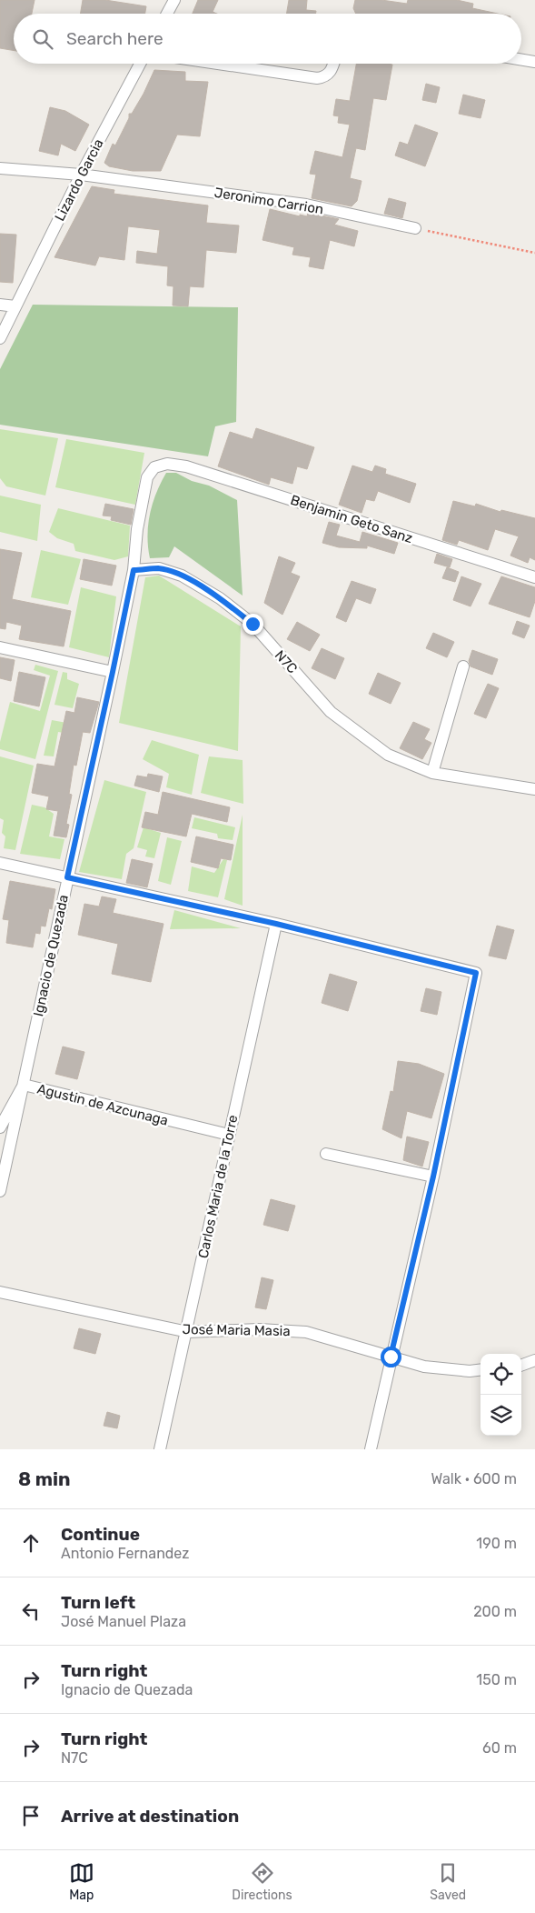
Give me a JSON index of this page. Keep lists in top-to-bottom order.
{
  "streets": {
    "street": [
      "Lizardo Garcia",
      "Jeronimo Carrion",
      "Benjamin Geto Sanz",
      "N7C",
      "Ignacio de Quezada",
      "Agustin de Azcunaga",
      "Carlos Maria de la Torre",
      "José Maria Masia"
    ]
  },
  "crossings": [
    ["Lizardo Garcia", "Jeronimo Carrion"],
    ["Benjamin Geto Sanz", "Ignacio de Quezada"],
    ["N7C", "Ignacio de Quezada"],
    ["Ignacio de Quezada", "Agustin de Azcunaga"],
    ["Agustin de Azcunaga", "Carlos Maria de la Torre"],
    ["Carlos Maria de la Torre", "José Maria Masia"]
  ],
  "page": {
    "search": "Search here",
    "heading": ["8 min", "Walk · 600 m"],
    "list": [
      ["Continue", "Antonio Fernandez", "190 m"],
      ["Turn left", "José Manuel Plaza", "200 m"],
      ["Turn right", "Ignacio de Quezada", "150 m"],
      ["Turn right", "N7C", "60 m"],
      "Arrive at destination"
    ],
    "nav": ["Map", "Directions", "Saved"]
  }
}
